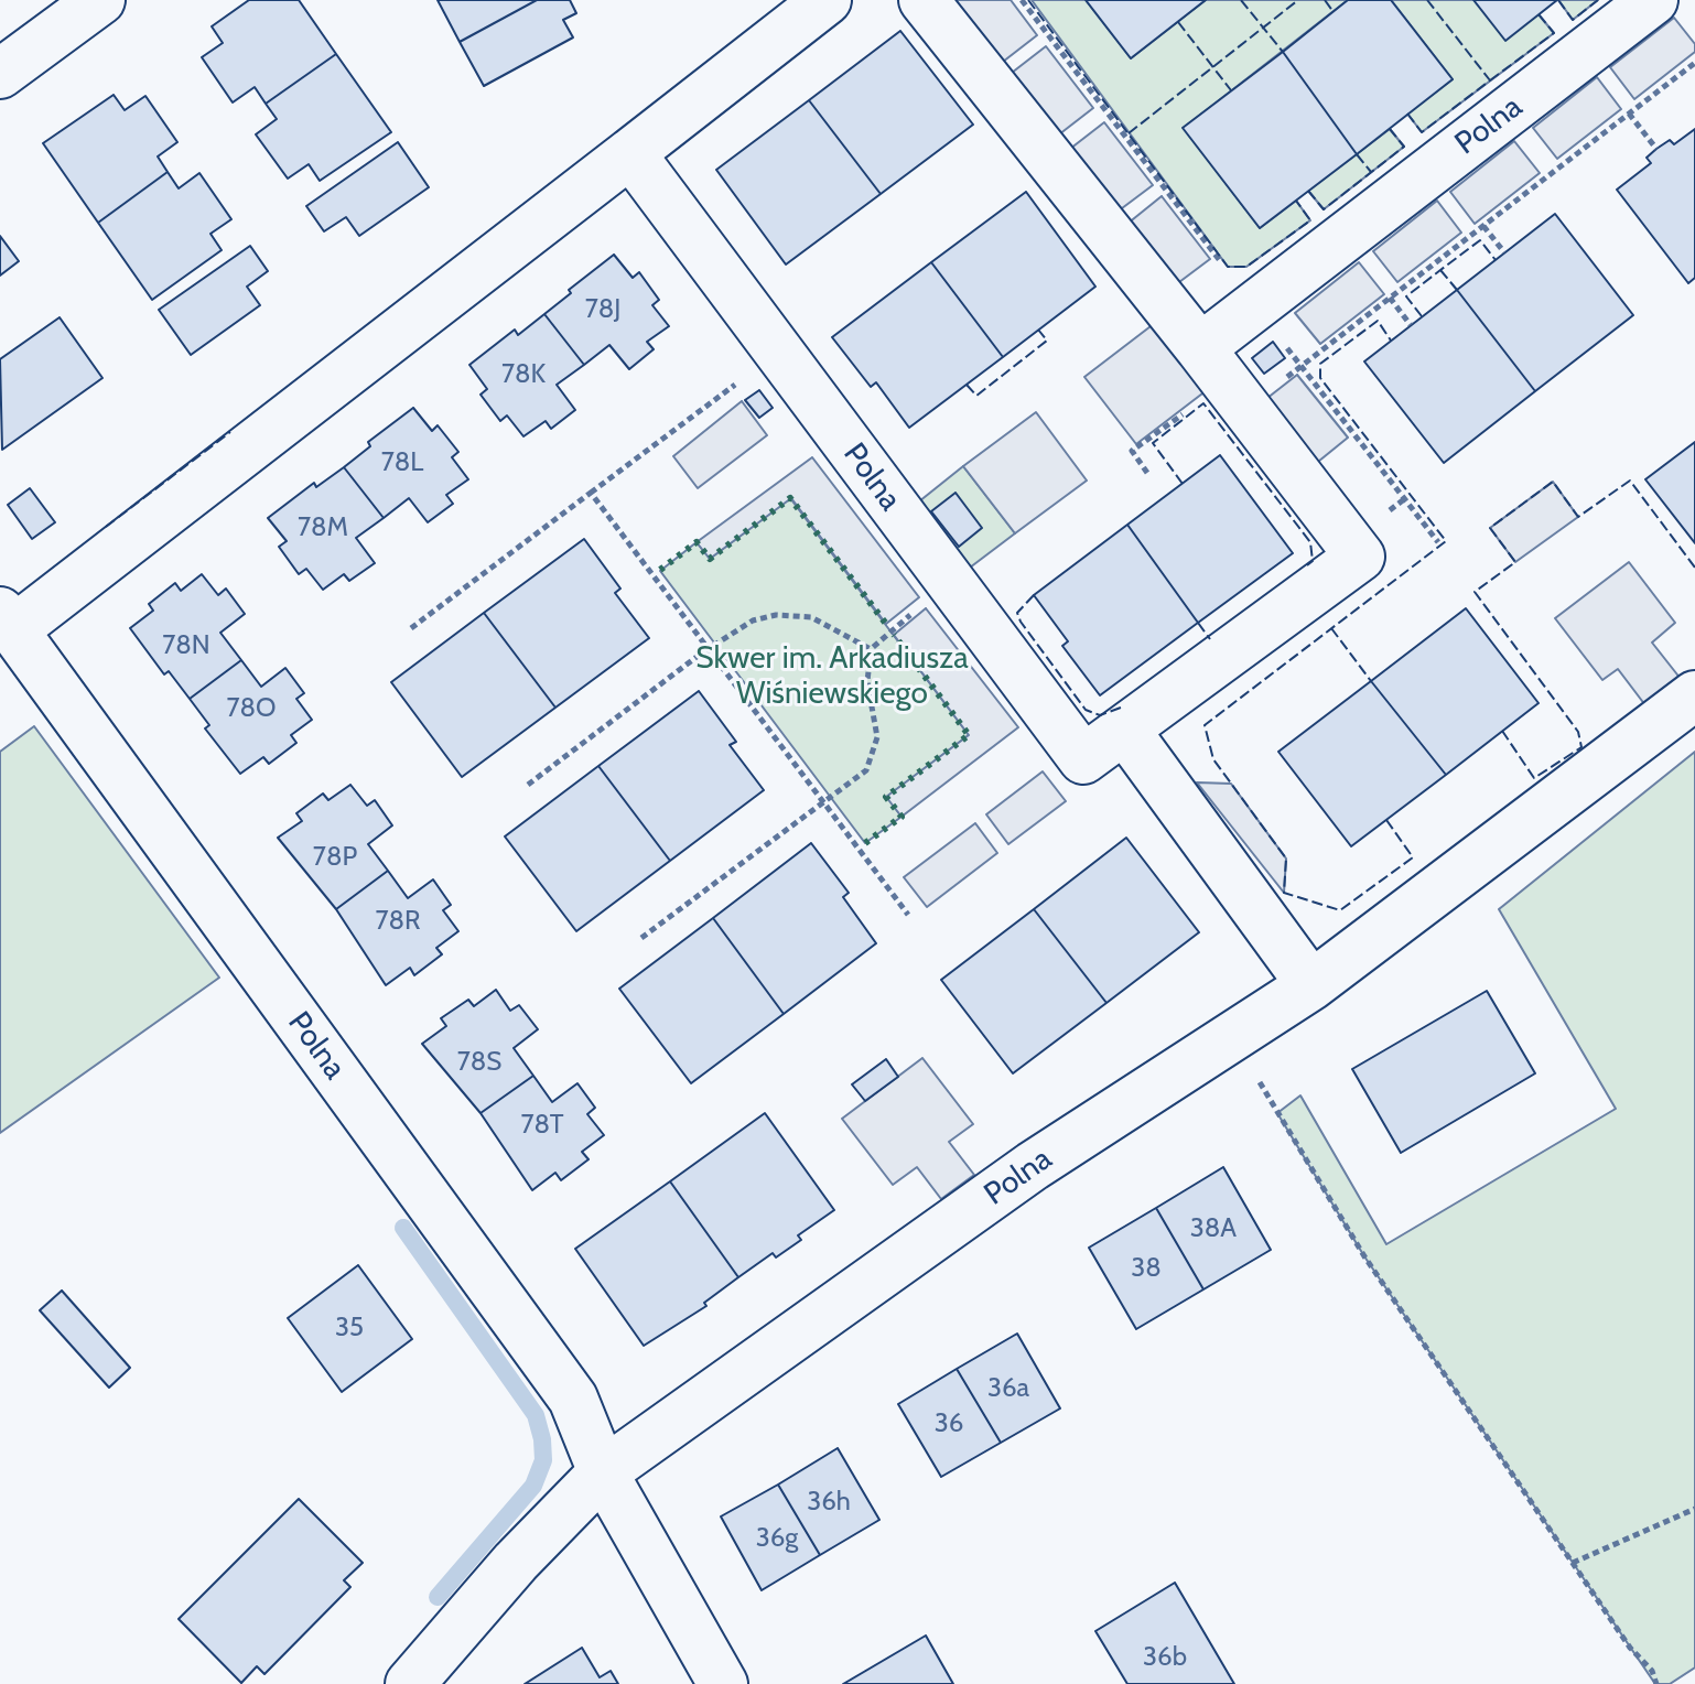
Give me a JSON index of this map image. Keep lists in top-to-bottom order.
{
  "streets": {
    "street": ["Polna"]
  },
  "parks": ["Skwer im. Arkadiusza Wiśniewskiego"],
  "house_numbers": [
    "78J",
    "78K",
    "78L",
    "78M",
    "78N",
    "78O",
    "78P",
    "78R",
    "78S",
    "78T",
    "38A",
    "38",
    "35",
    "36a",
    "36",
    "36h",
    "36g",
    "36b"
  ]
}
